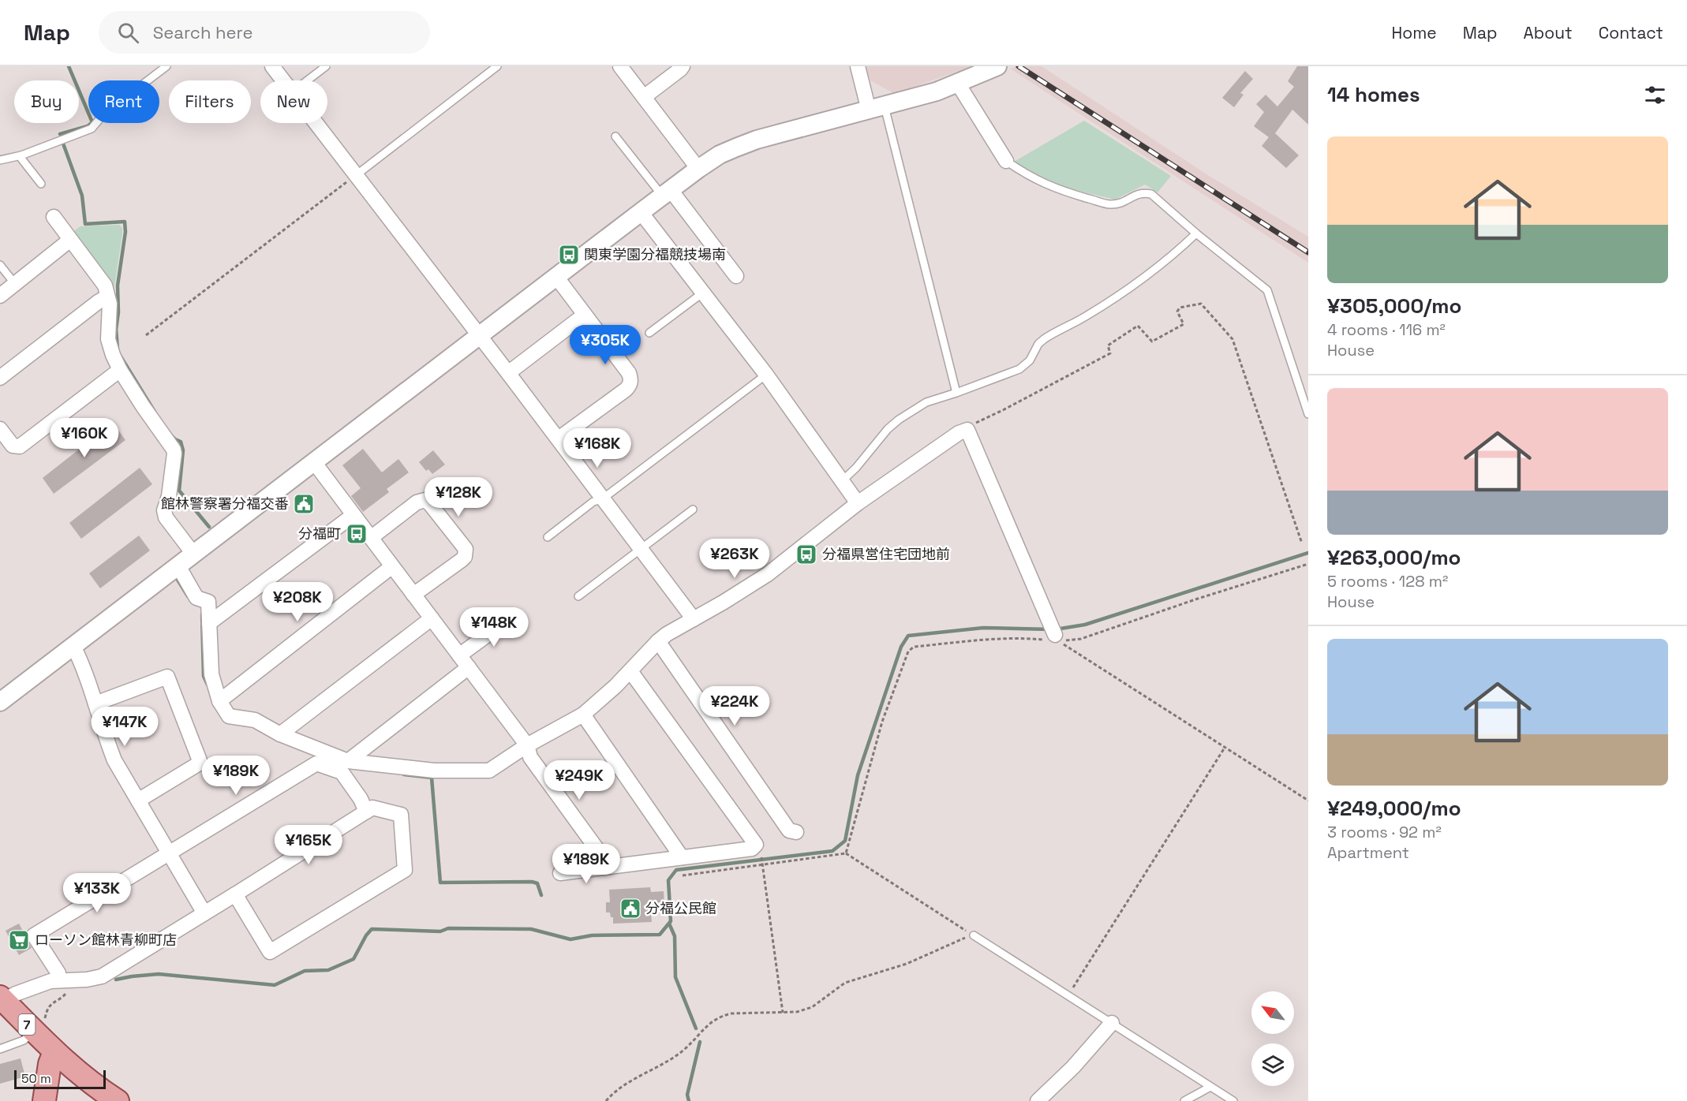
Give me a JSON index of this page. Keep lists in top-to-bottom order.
{
  "streets": {
    "main road": ["7"]
  },
  "places": {
    "bus stop": ["関東学園分福競技場南", "分福町", "分福県営住宅団地前"],
    "public building": ["館林警察署分福交番", "分福公民館"],
    "supermarket": ["ローソン館林青柳町店"]
  },
  "scale_bar": "50 m",
  "north": "top left",
  "page": {
    "header": "Map",
    "search": "Search here",
    "nav": [
      "Home",
      "Map",
      "About",
      "Contact"
    ],
    "heading": "14 homes",
    "chip": [
      "Buy",
      "Rent",
      "Filters",
      "New"
    ],
    "list": [
      {
        "name": "¥305,000/mo",
        "note": "4 rooms · 116 m² · House"
      },
      {
        "name": "¥263,000/mo",
        "note": "5 rooms · 128 m² · House"
      },
      {
        "name": "¥249,000/mo",
        "note": "3 rooms · 92 m² · Apartment"
      }
    ],
    "price": [
      "¥305K",
      "¥160K",
      "¥168K",
      "¥128K",
      "¥263K",
      "¥208K",
      "¥148K",
      "¥224K",
      "¥147K",
      "¥189K",
      "¥249K",
      "¥165K",
      "¥189K",
      "¥133K"
    ],
    "scale": "50 m"
  }
}
